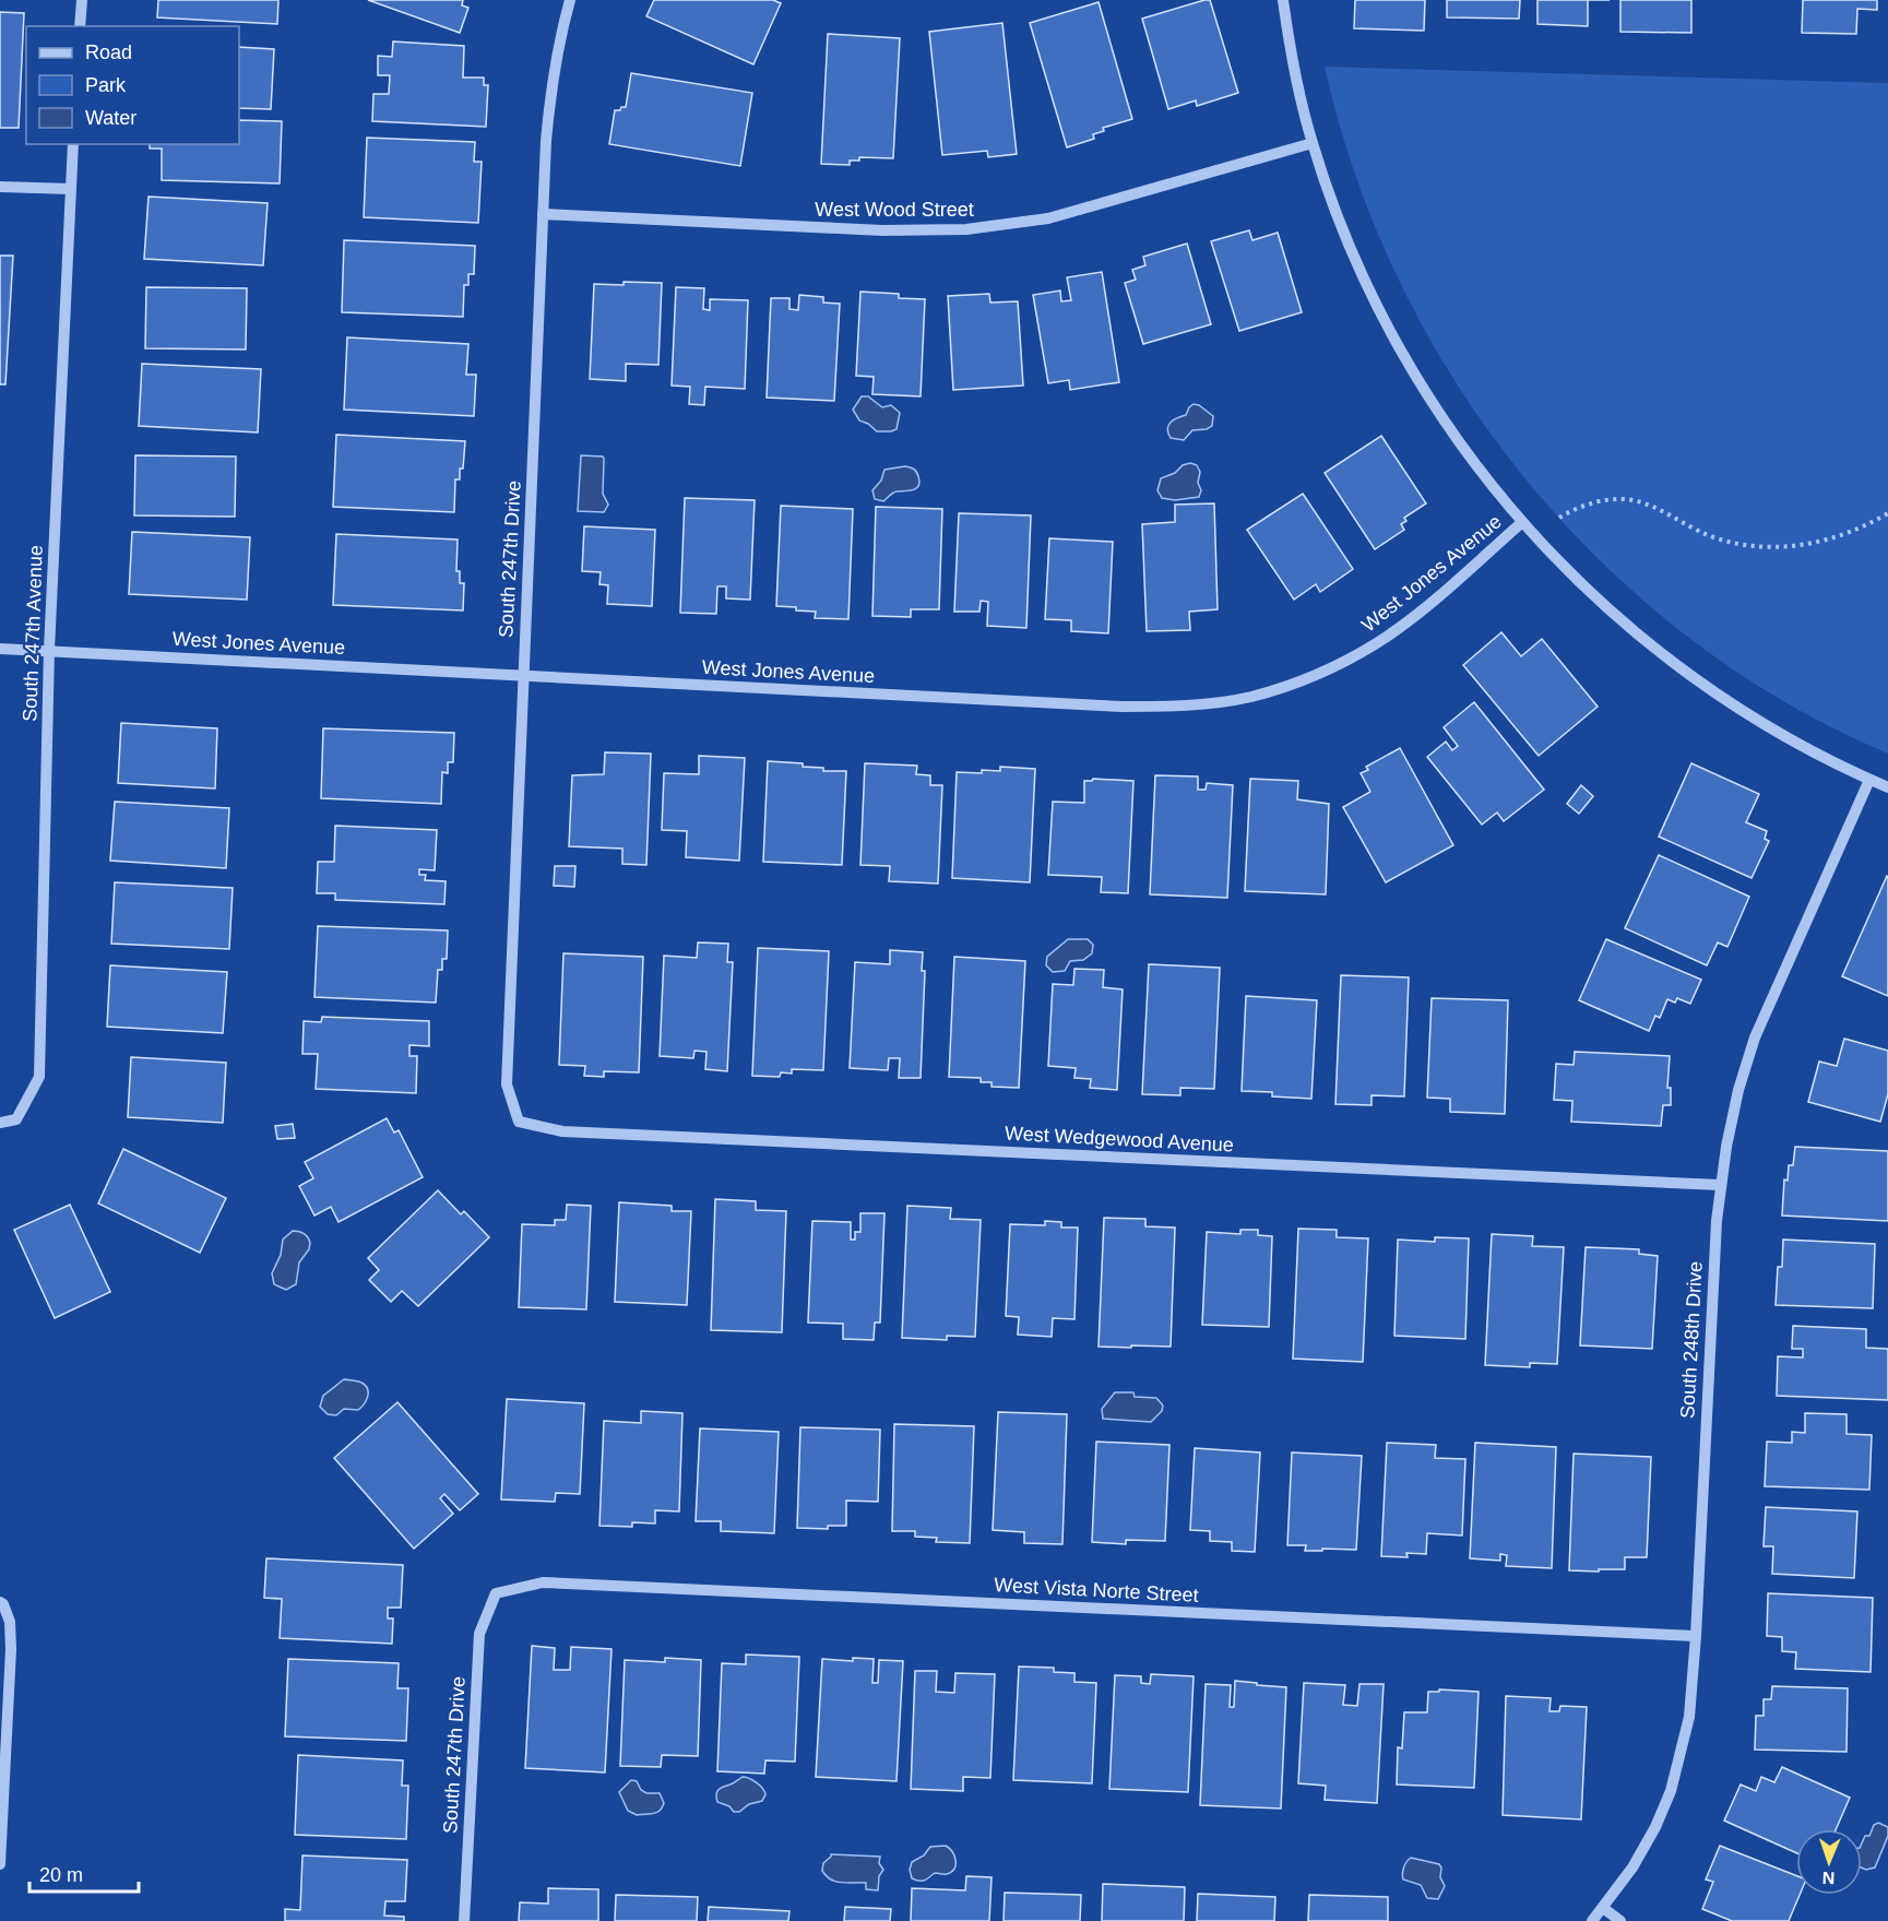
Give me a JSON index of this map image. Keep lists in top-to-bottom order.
{
  "streets": {
    "street": [
      "West Wood Street",
      "South 247th Drive",
      "West Jones Avenue",
      "South 247th Avenue",
      "West Wedgewood Avenue",
      "South 248th Drive",
      "West Vista Norte Street"
    ]
  },
  "crossings": [
    ["West Wood Street", "South 247th Drive"],
    ["South 247th Drive", "West Jones Avenue"],
    ["South 247th Drive", "West Wedgewood Avenue"],
    ["South 247th Drive", "West Vista Norte Street"],
    ["West Jones Avenue", "South 247th Avenue"],
    ["West Wedgewood Avenue", "South 248th Drive"],
    ["South 248th Drive", "West Vista Norte Street"]
  ],
  "legend": ["Road", "Park", "Water"],
  "scale_bar": "20 m",
  "north": "bottom"
}
